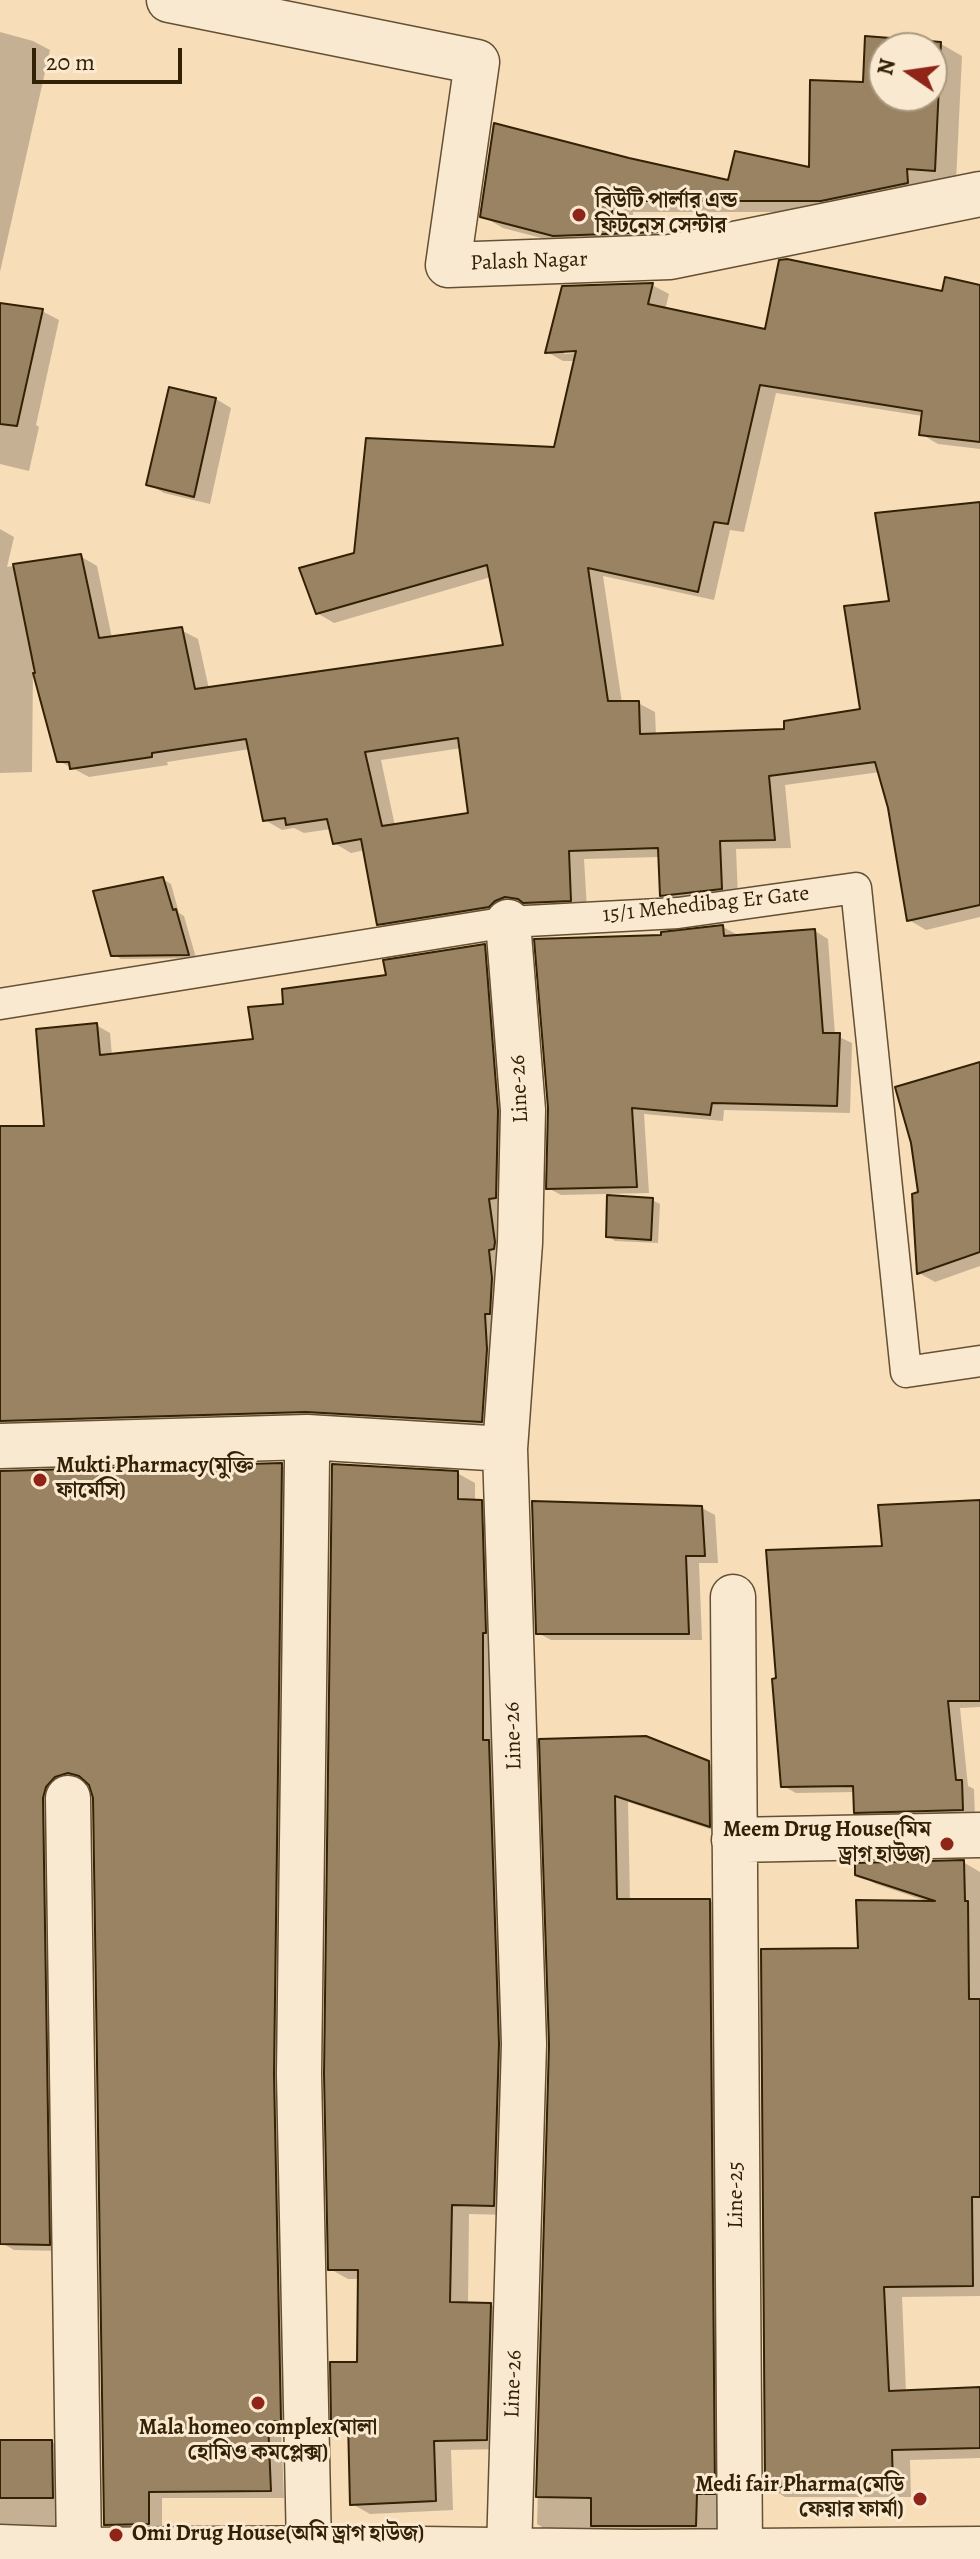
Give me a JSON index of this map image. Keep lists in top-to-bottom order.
{
  "streets": {
    "street": ["Palash Nagar", "Line-26", "Line-25"],
    "lane": ["15/1 Mehedibag Er Gate"]
  },
  "crossings": [
    ["15/1 Mehedibag Er Gate", "Line-26"]
  ],
  "places": [
    "বিউটি পার্লার এন্ড ফিটনেস সেন্টার",
    "Mukti Pharmacy(মুক্তি ফার্মেসি)",
    "Meem Drug House(মিম ড্রাগ হাউজ)",
    "Mala homeo complex(মালা হোমিও কমপ্লেক্স)",
    "Medi fair Pharma(মেডি ফেয়ার ফার্মা)",
    "Omi Drug House(অমি ড্রাগ হাউজ)"
  ],
  "scale_bar": "20 m",
  "north": "left"
}
